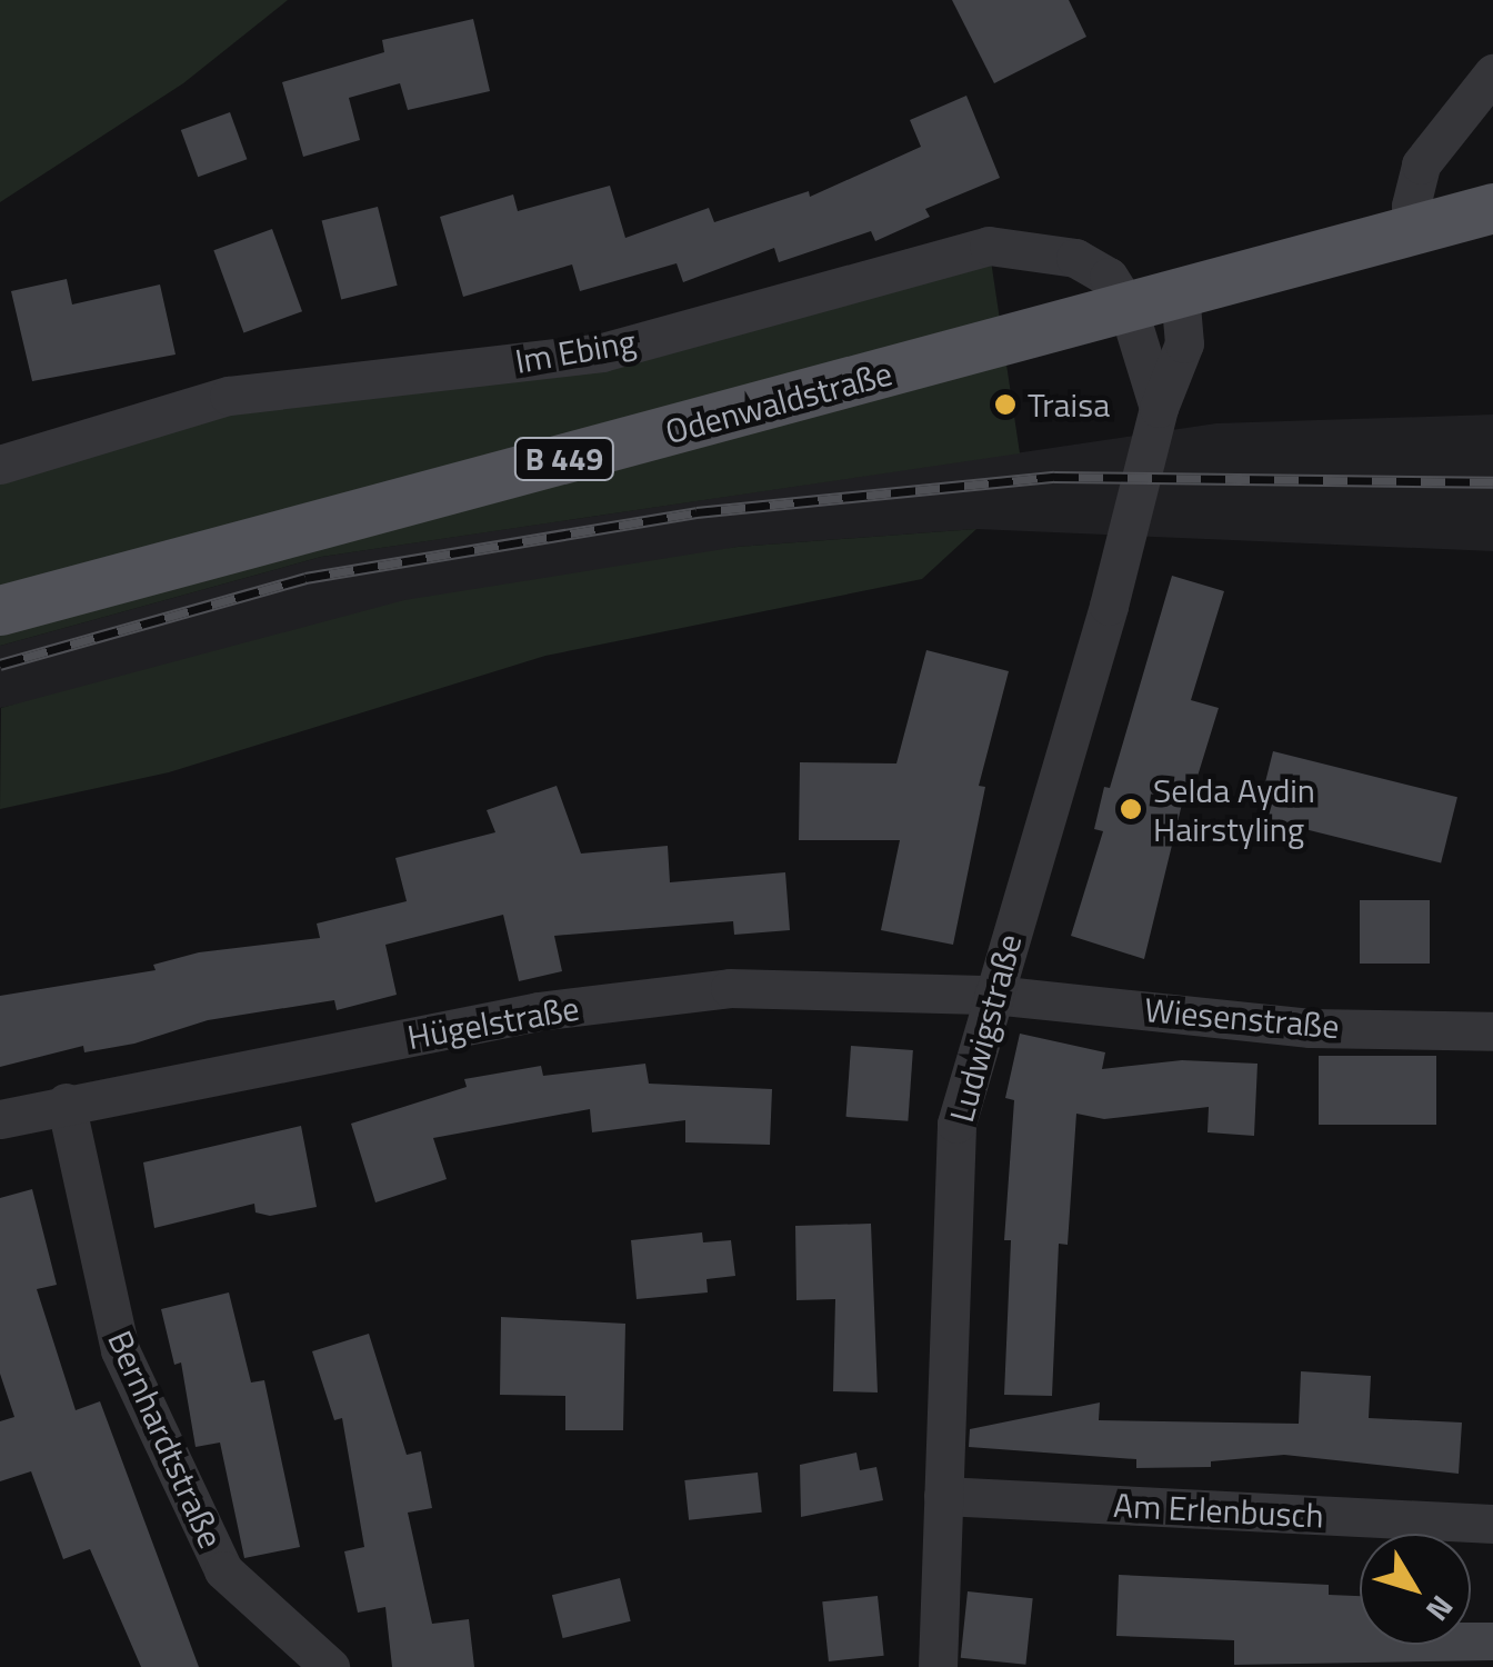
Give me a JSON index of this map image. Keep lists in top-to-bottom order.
{
  "streets": {
    "main road": ["Odenwaldstraße", "B 449"],
    "street": [
      "Im Ebing",
      "Wiesenstraße",
      "Hügelstraße",
      "Ludwigstraße",
      "Bernhardtstraße",
      "Am Erlenbusch"
    ]
  },
  "crossings": [
    ["Im Ebing", "Odenwaldstraße"],
    ["Odenwaldstraße", "Ludwigstraße"],
    ["Wiesenstraße", "Hügelstraße"],
    ["Wiesenstraße", "Ludwigstraße"],
    ["Hügelstraße", "Ludwigstraße"],
    ["Hügelstraße", "Bernhardtstraße"],
    ["Ludwigstraße", "Am Erlenbusch"]
  ],
  "places": ["Traisa", "Selda Aydin Hairstyling"],
  "north": "bottom right"
}
